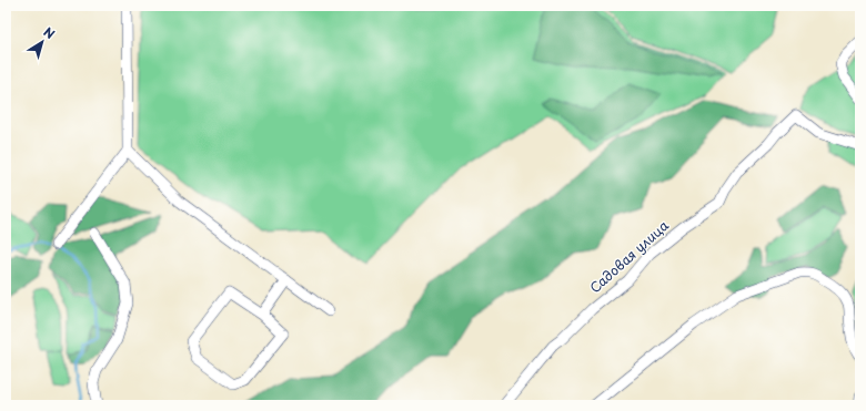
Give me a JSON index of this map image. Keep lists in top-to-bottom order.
{
  "streets": {
    "street": ["Садовая улица"]
  },
  "north": "top right"
}
